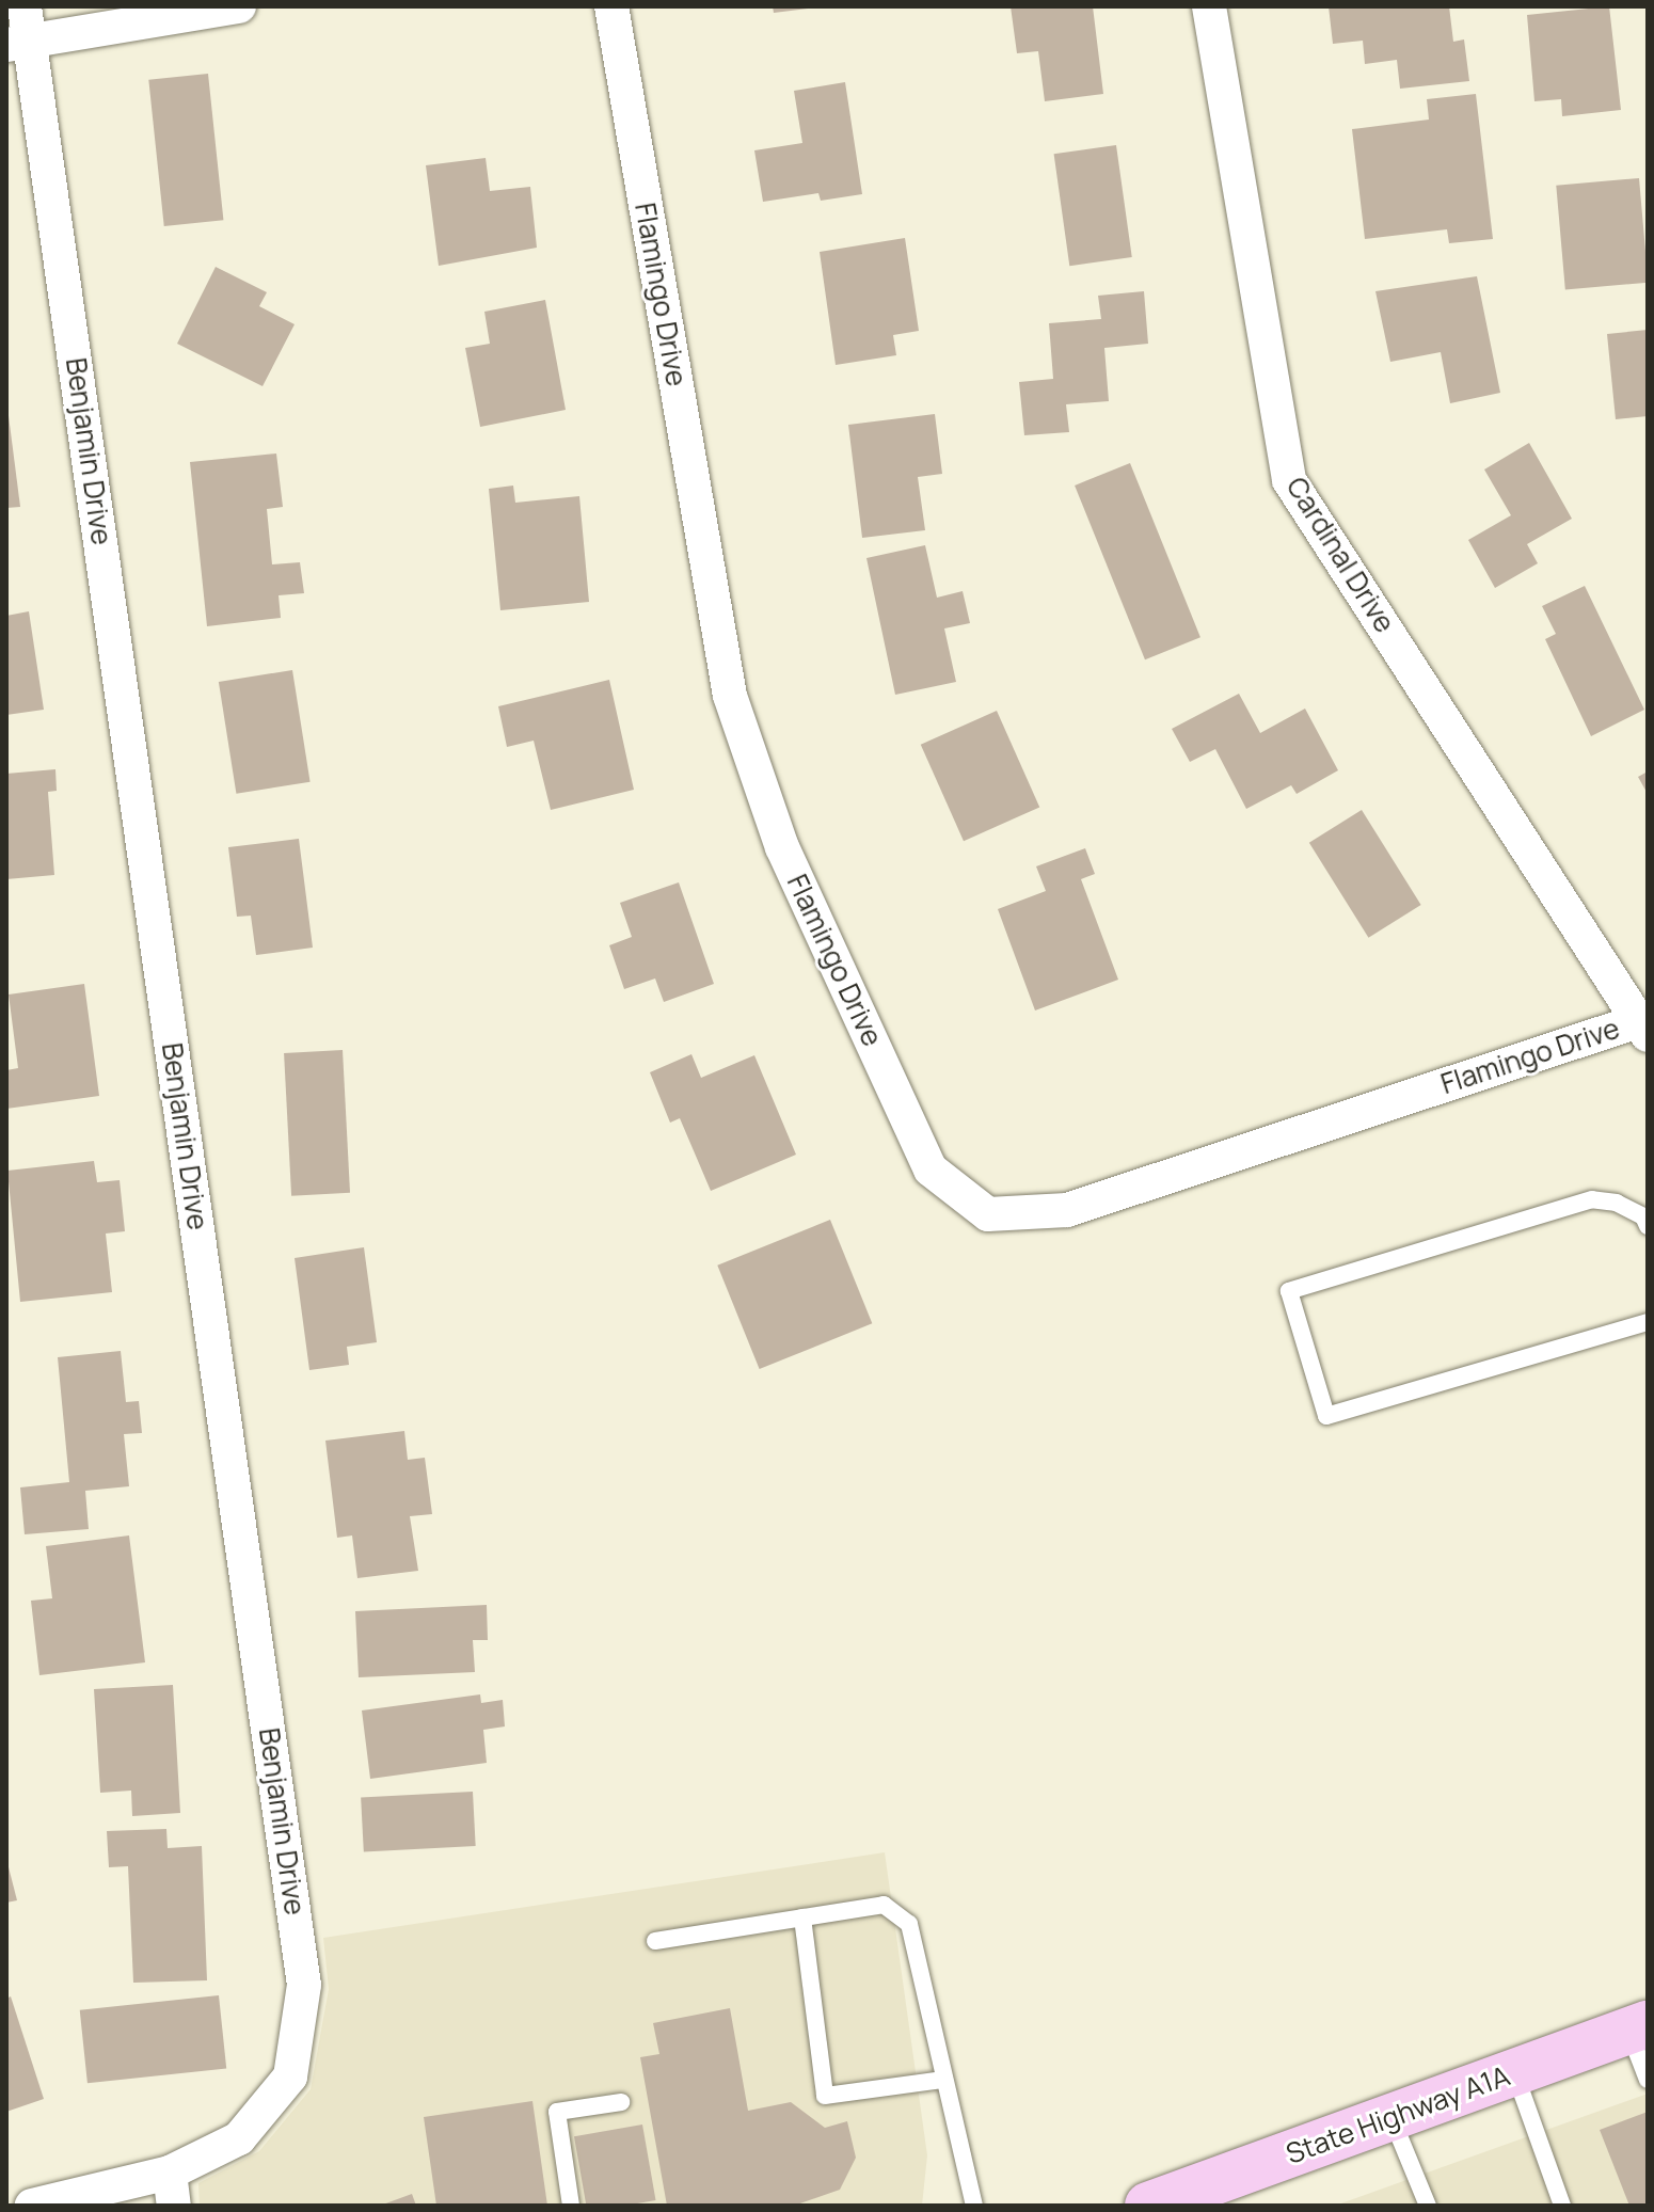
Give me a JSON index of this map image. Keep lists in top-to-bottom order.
{
  "streets": {
    "main road": ["State Highway A1A"],
    "street": ["Flamingo Drive", "Benjamin Drive", "Cardinal Drive"]
  },
  "crossings": [
    ["Flamingo Drive", "Cardinal Drive"]
  ]
}
